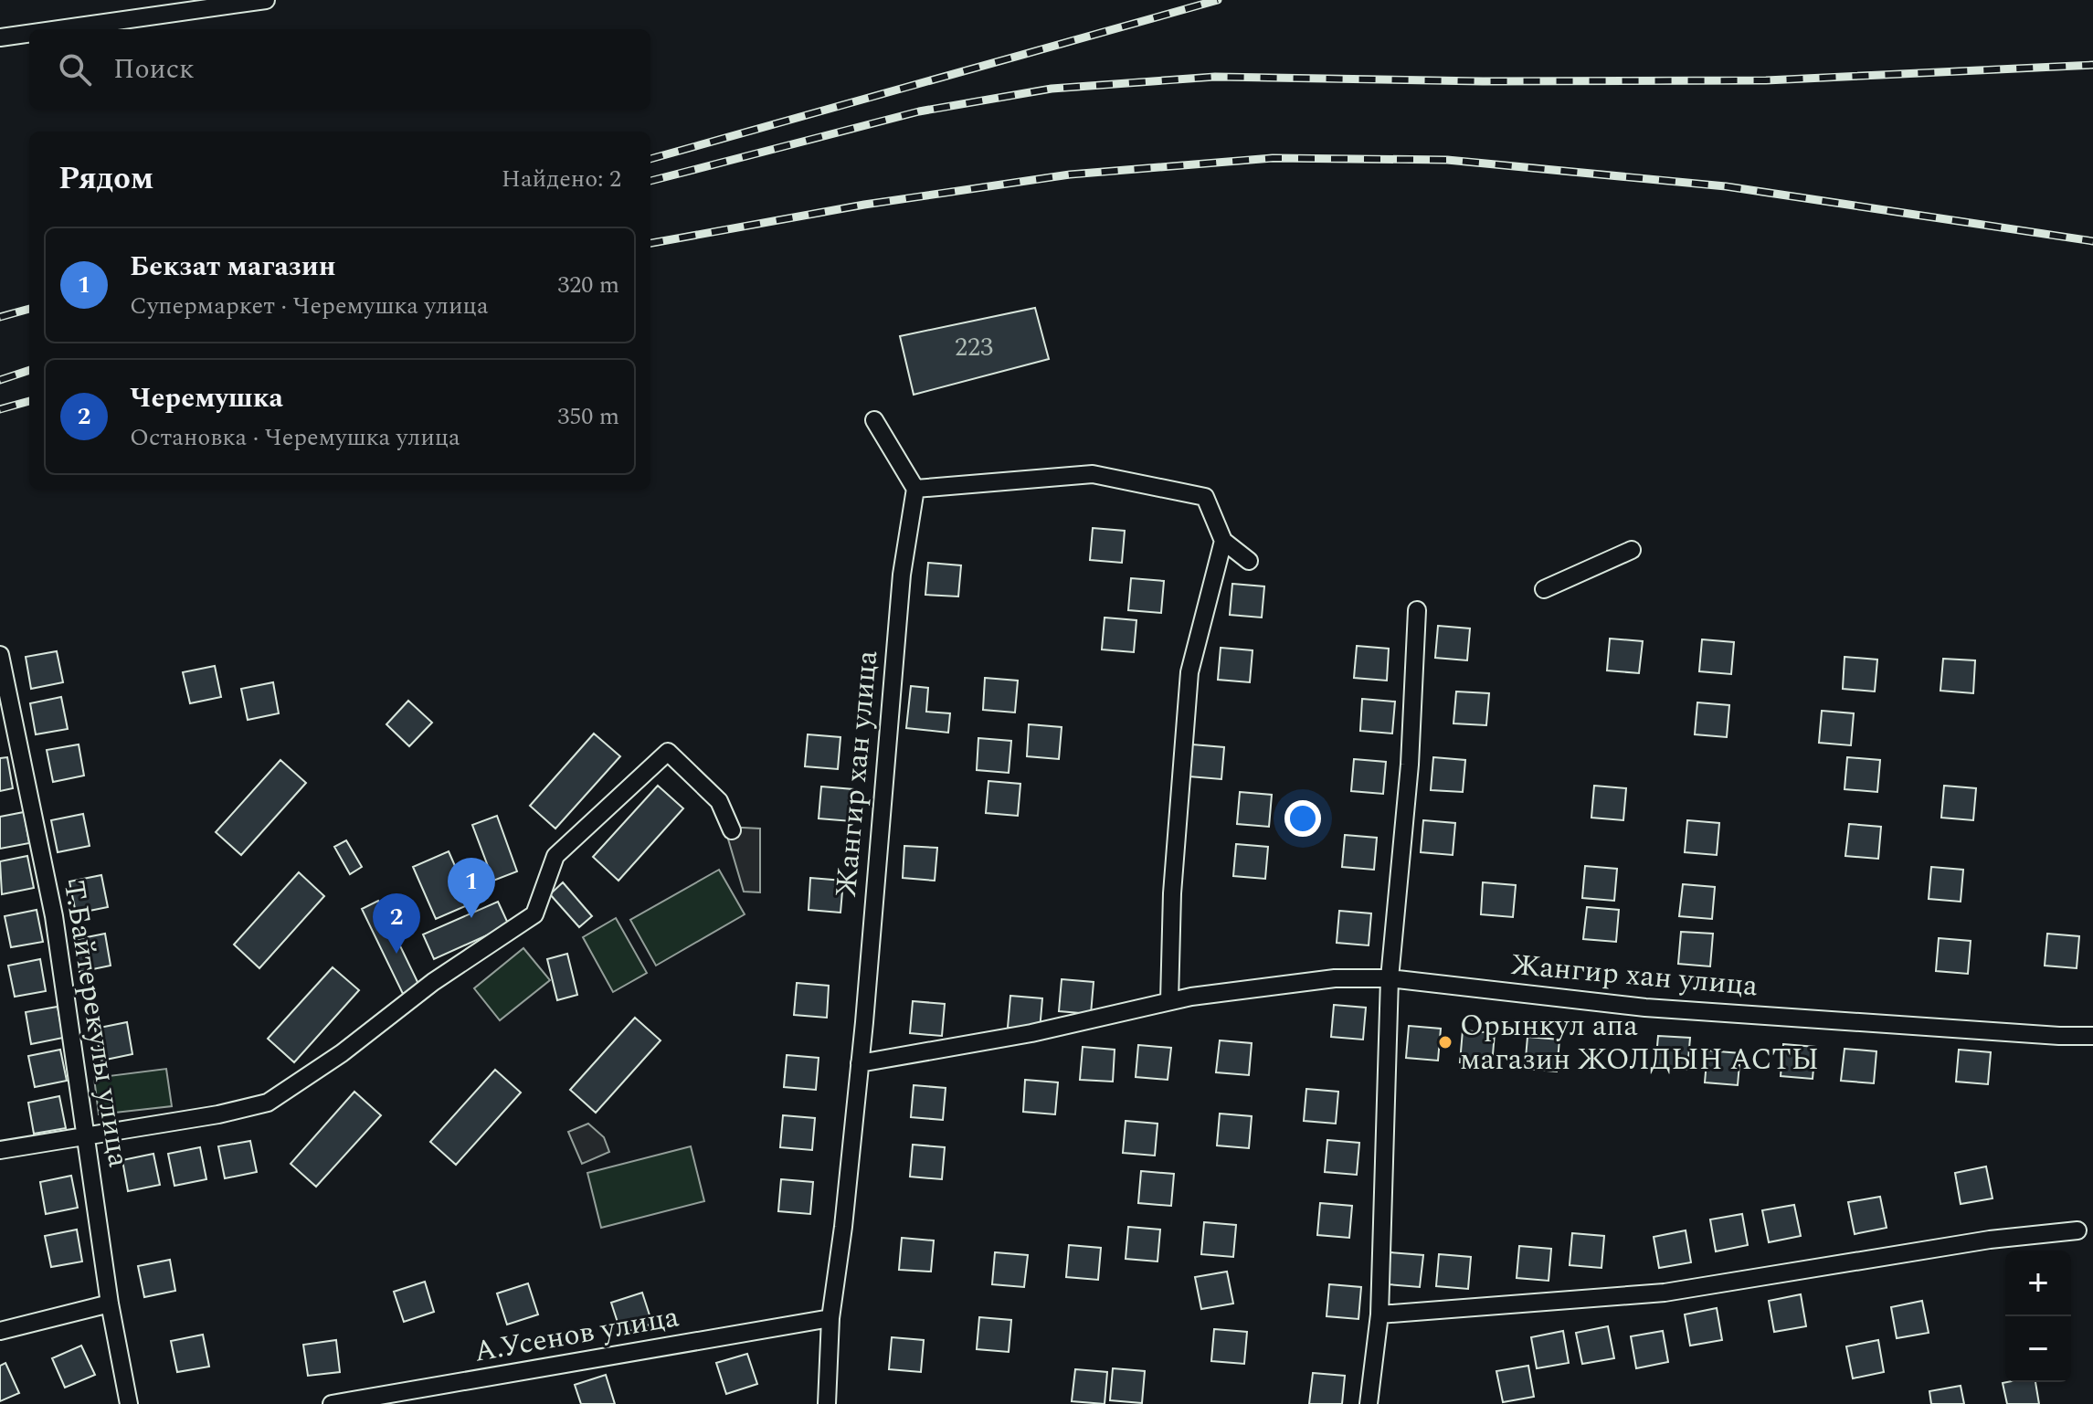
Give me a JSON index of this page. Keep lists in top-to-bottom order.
{
  "streets": {
    "street": ["Жангир хан улица", "Т.Байтерекулы улица", "А.Усенов улица"]
  },
  "crossings": [
    ["Жангир хан улица", "А.Усенов улица"]
  ],
  "places": ["Орынкул апа магазин ЖОЛДЫН АСТЫ"],
  "house_numbers": ["223"],
  "page": {
    "search": "Поиск",
    "heading": ["Рядом", "Найдено: 2"],
    "list": [
      {
        "mark": "1",
        "name": "Бекзат магазин",
        "note": "Супермаркет · Черемушка улица",
        "value": "320 m"
      },
      {
        "mark": "2",
        "name": "Черемушка",
        "note": "Остановка · Черемушка улица",
        "value": "350 m"
      }
    ],
    "pins": ["1", "2"],
    "map_buttons": ["+", "−"]
  }
}
